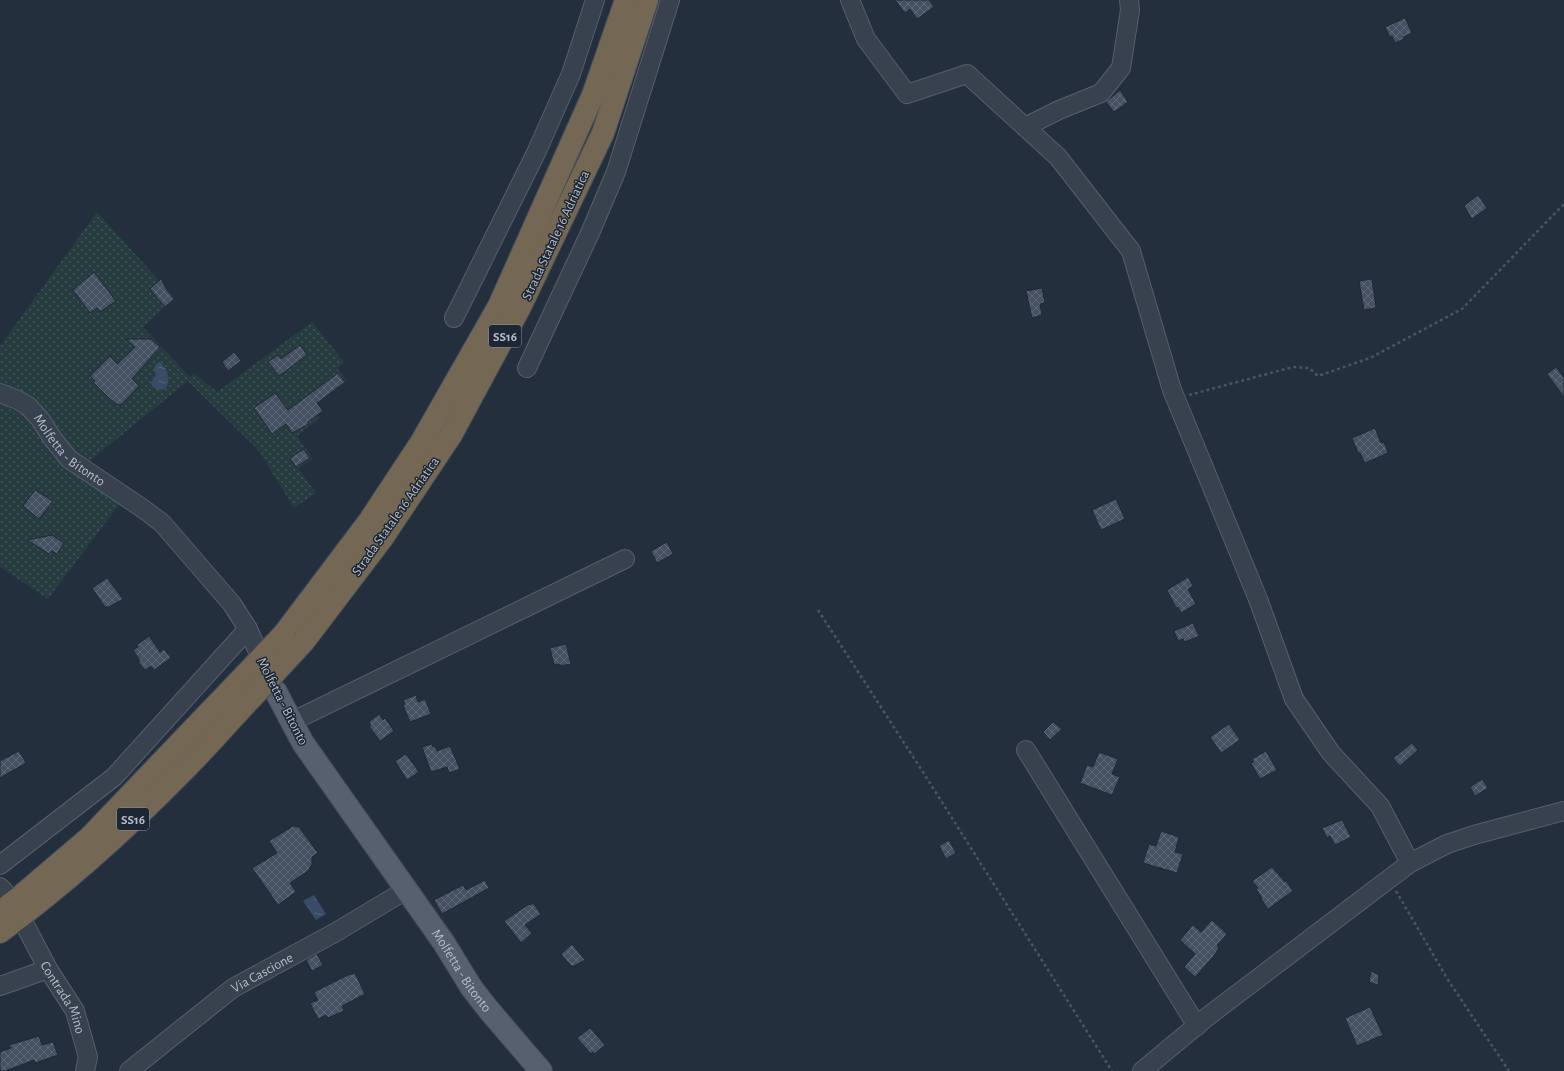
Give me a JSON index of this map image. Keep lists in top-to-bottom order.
{
  "streets": {
    "highway": ["Strada Statale 16 Adriatica", "SS16"],
    "main road": ["Molfetta - Bitonto"],
    "street": ["Via Cascione", "Contrada Mino"]
  },
  "crossings": [
    ["Molfetta - Bitonto", "Via Cascione"]
  ]
}
